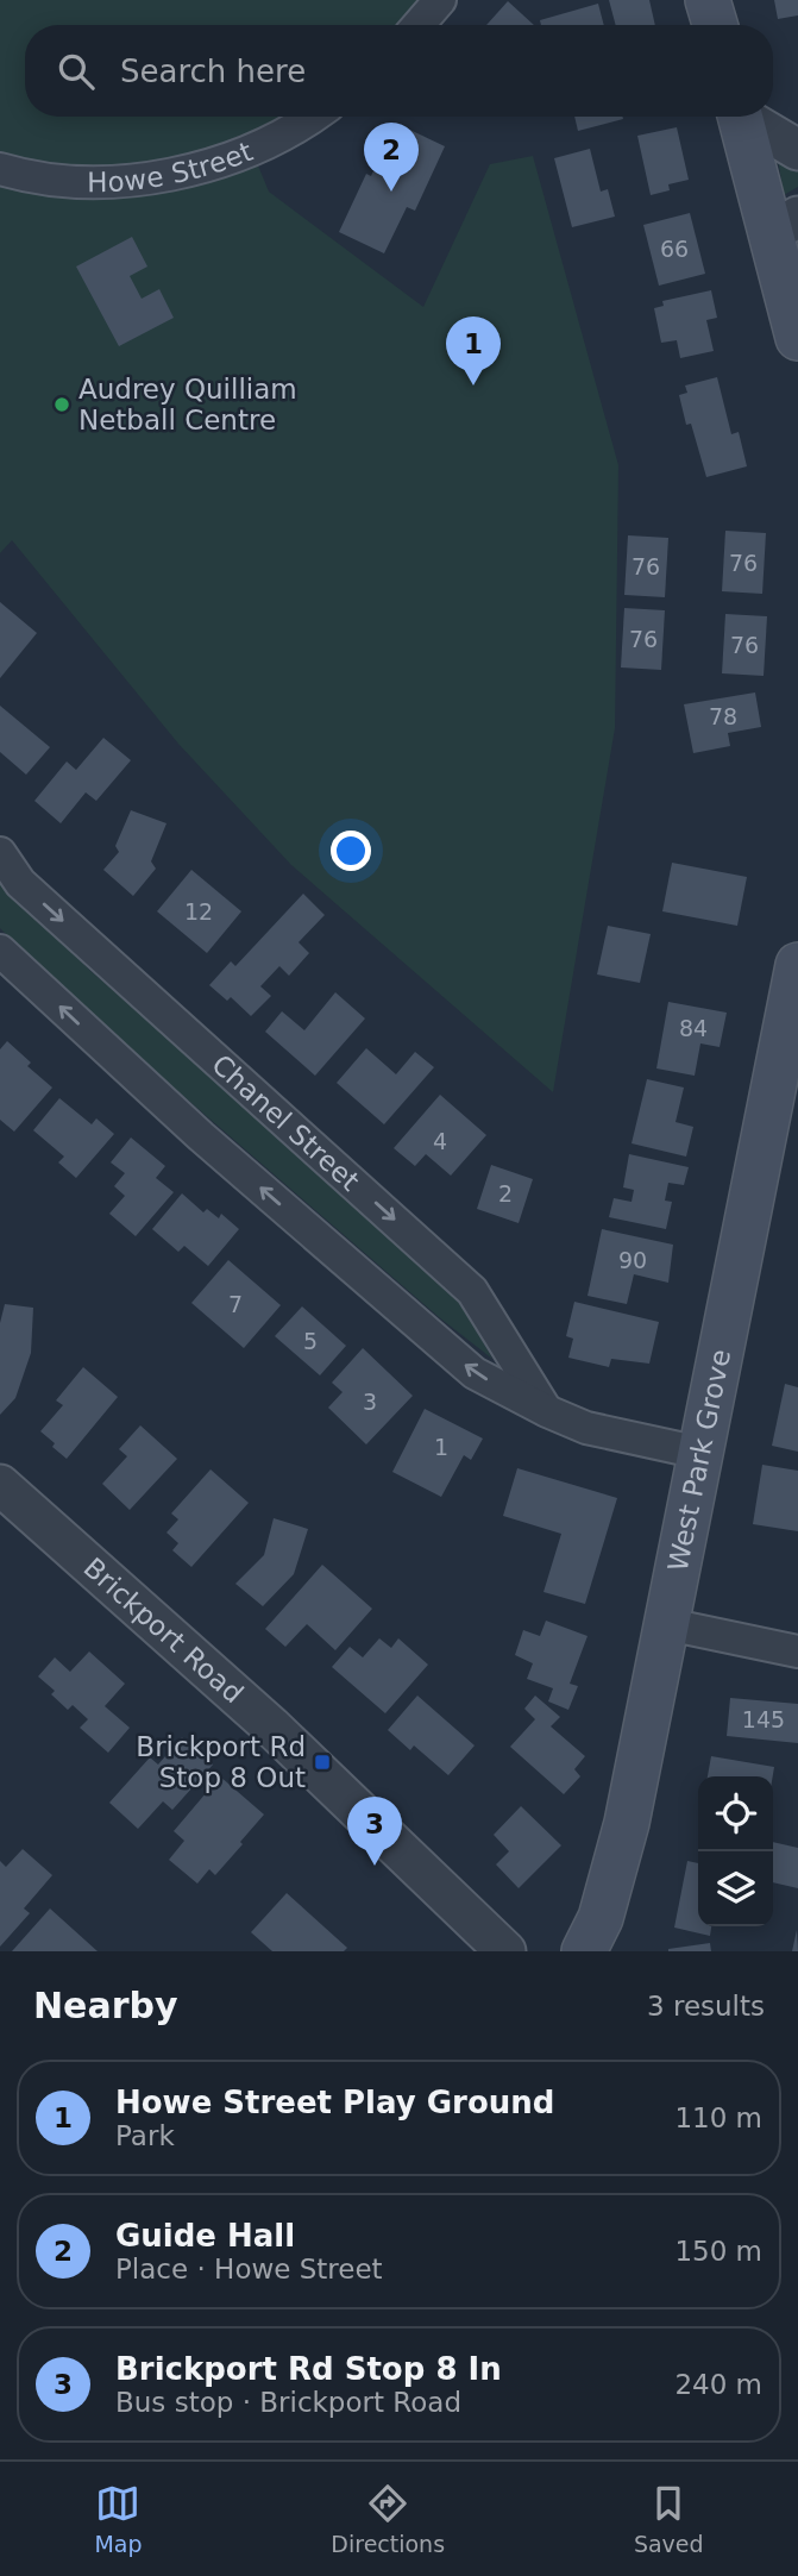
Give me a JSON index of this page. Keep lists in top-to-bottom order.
{
  "streets": {
    "main road": ["West Park Grove"],
    "street": ["Howe Street", "Chanel Street", "Brickport Road"]
  },
  "places": {
    "other": ["Audrey Quilliam Netball Centre"],
    "transit": ["Brickport Rd Stop 8 Out"]
  },
  "house_numbers": [
    "66",
    "76",
    "76",
    "76",
    "76",
    "78",
    "12",
    "84",
    "4",
    "2",
    "90",
    "7",
    "5",
    "3",
    "1",
    "145"
  ],
  "page": {
    "search": "Search here",
    "pins": ["2", "1", "3"],
    "heading": ["Nearby", "3 results"],
    "list": [
      {
        "mark": "1",
        "name": "Howe Street Play Ground",
        "note": "Park",
        "value": "110 m"
      },
      {
        "mark": "2",
        "name": "Guide Hall",
        "note": "Place · Howe Street",
        "value": "150 m"
      },
      {
        "mark": "3",
        "name": "Brickport Rd Stop 8 In",
        "note": "Bus stop · Brickport Road",
        "value": "240 m"
      }
    ],
    "nav": ["Map", "Directions", "Saved"]
  }
}
